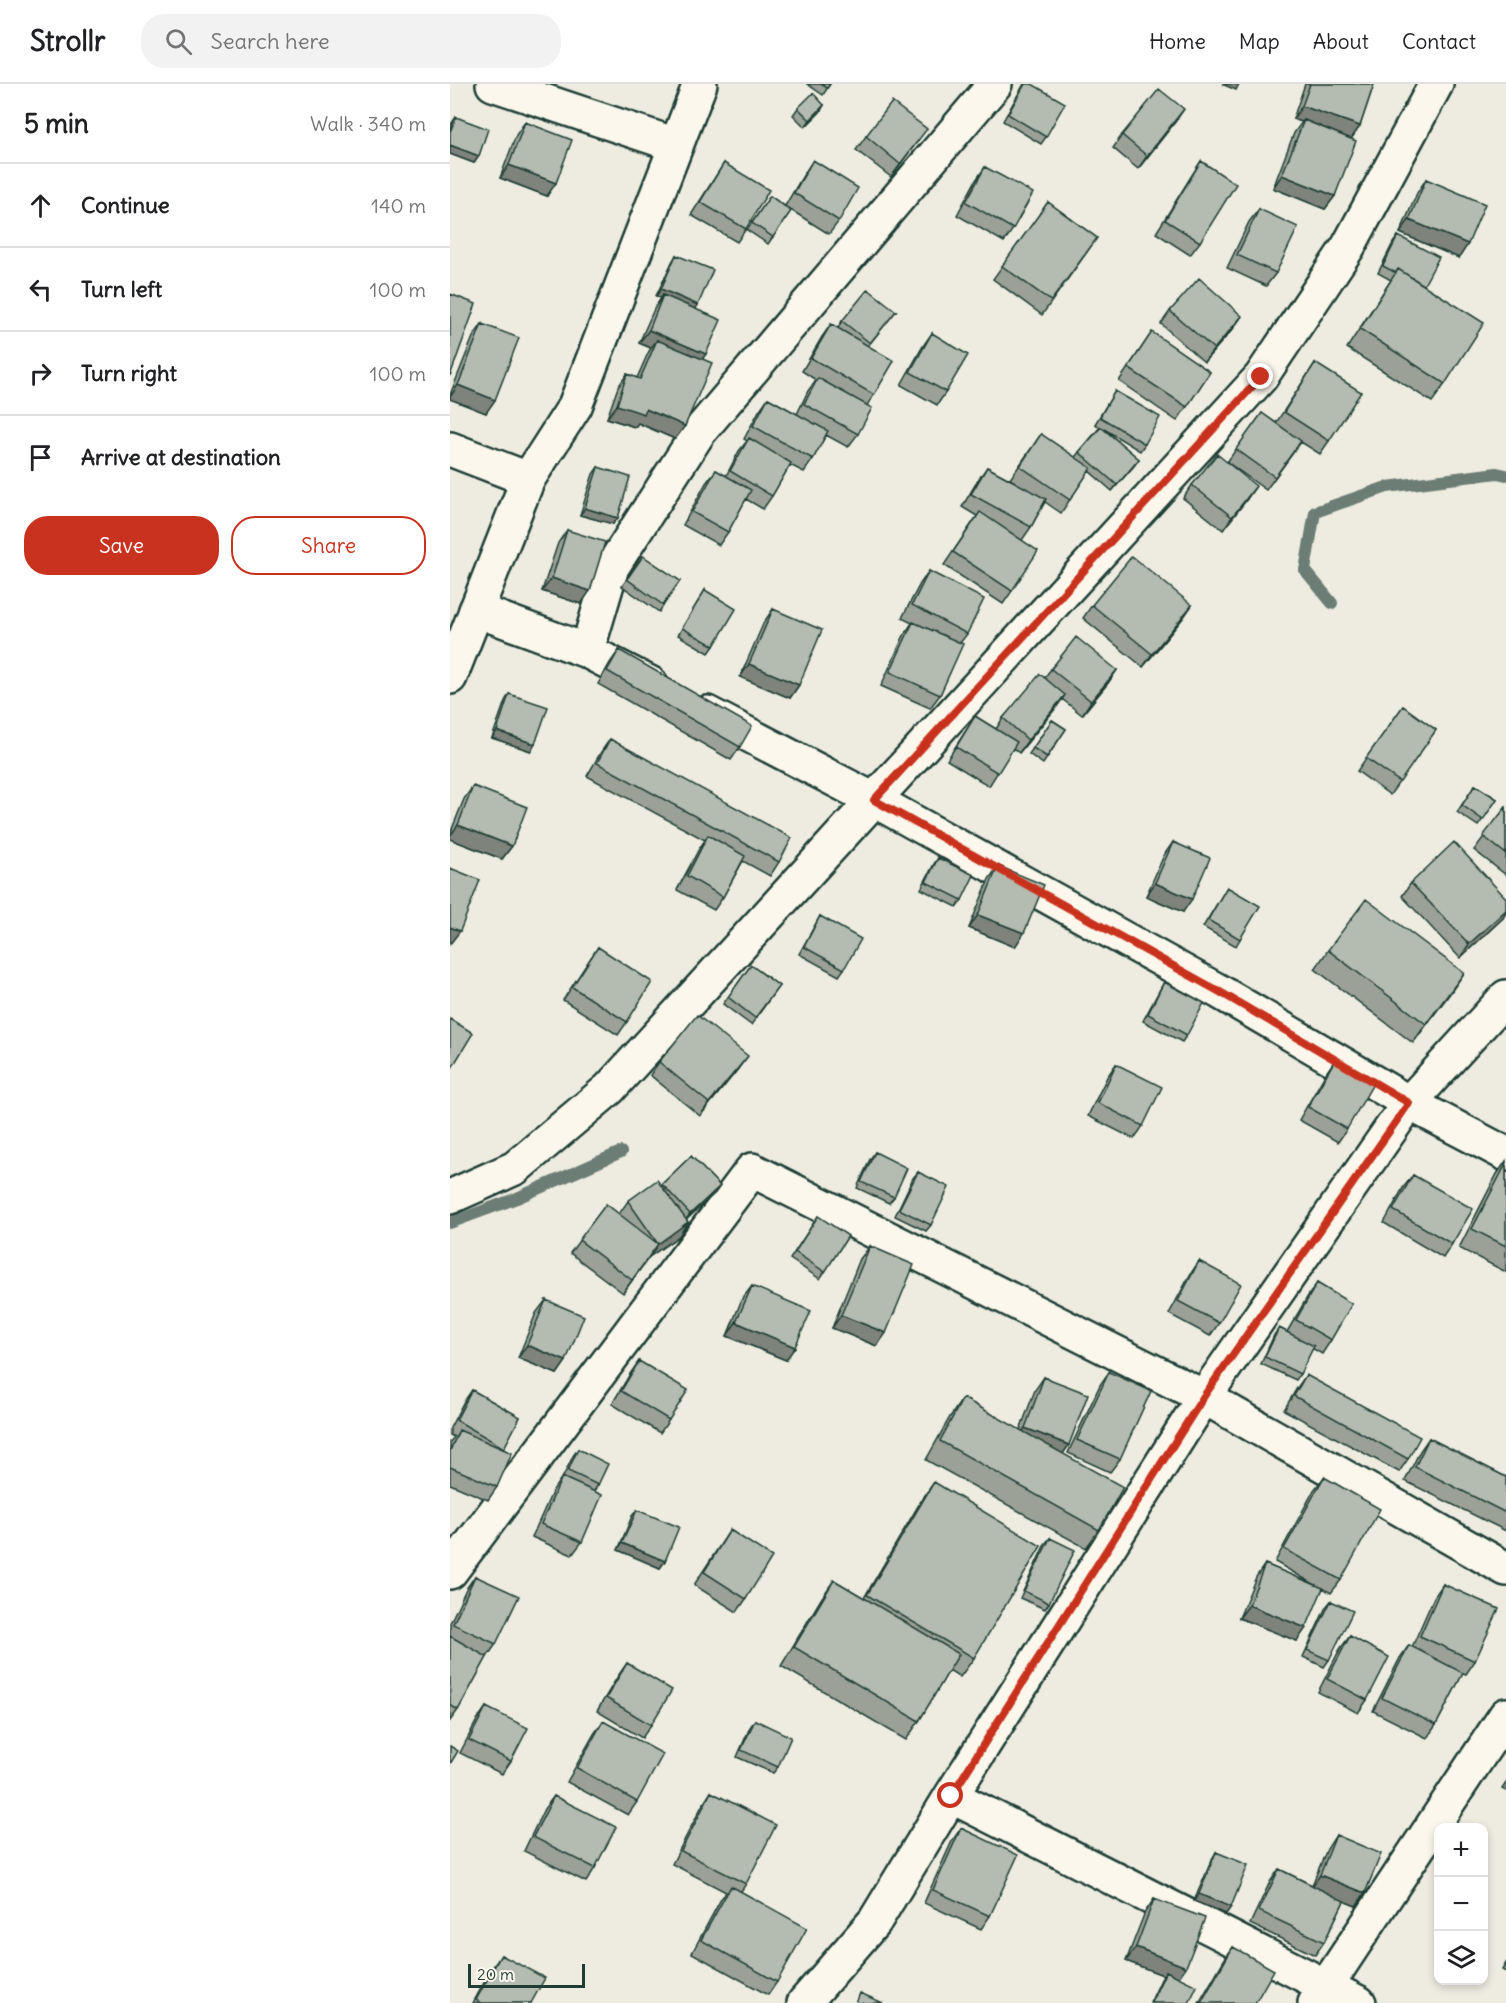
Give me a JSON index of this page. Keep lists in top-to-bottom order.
{
  "scale_bar": "20 m",
  "page": {
    "header": "Strollr",
    "search": "Search here",
    "nav": [
      "Home",
      "Map",
      "About",
      "Contact"
    ],
    "heading": ["5 min", "Walk · 340 m"],
    "list": [
      ["Continue", "140 m"],
      ["Turn left", "100 m"],
      ["Turn right", "100 m"],
      "Arrive at destination"
    ],
    "buttons": ["Save", "Share"],
    "map_buttons": ["+", "−"],
    "scale": "20 m"
  }
}
